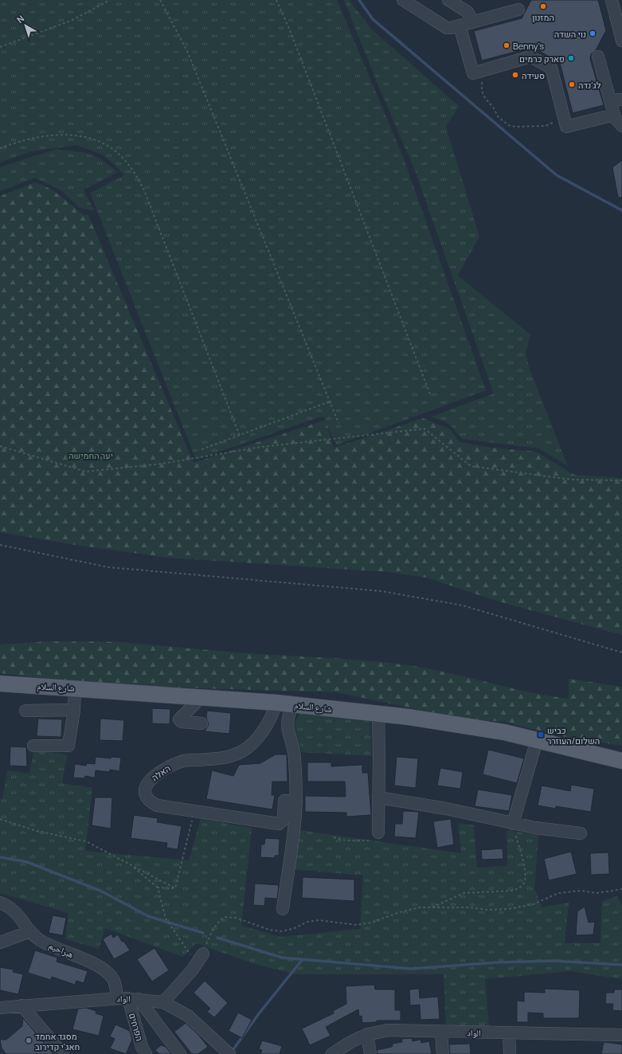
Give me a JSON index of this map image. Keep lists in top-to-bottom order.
{
  "streets": {
    "main road": ["شارع السلام"],
    "street": [
      "האלה",
      "هبراحيم",
      "الواد",
      "הפרחים"
    ]
  },
  "crossings": [
    ["شارع السلام", "האלה"],
    ["هبراحيم", "الواد"],
    ["هبراحيم", "הפרחים"],
    ["الواد", "הפרחים"]
  ],
  "parks": ["יער החמישה"],
  "places": {
    "other": [
      "המזנון",
      "נוי השדה",
      "Benny's",
      "פארק כרמים",
      "סעידה",
      "לג'נדה",
      "מסגד אחמד חאג'י קדירוב"
    ],
    "transit": ["כביש השלום/העוזרר"]
  },
  "north": "top left"
}
